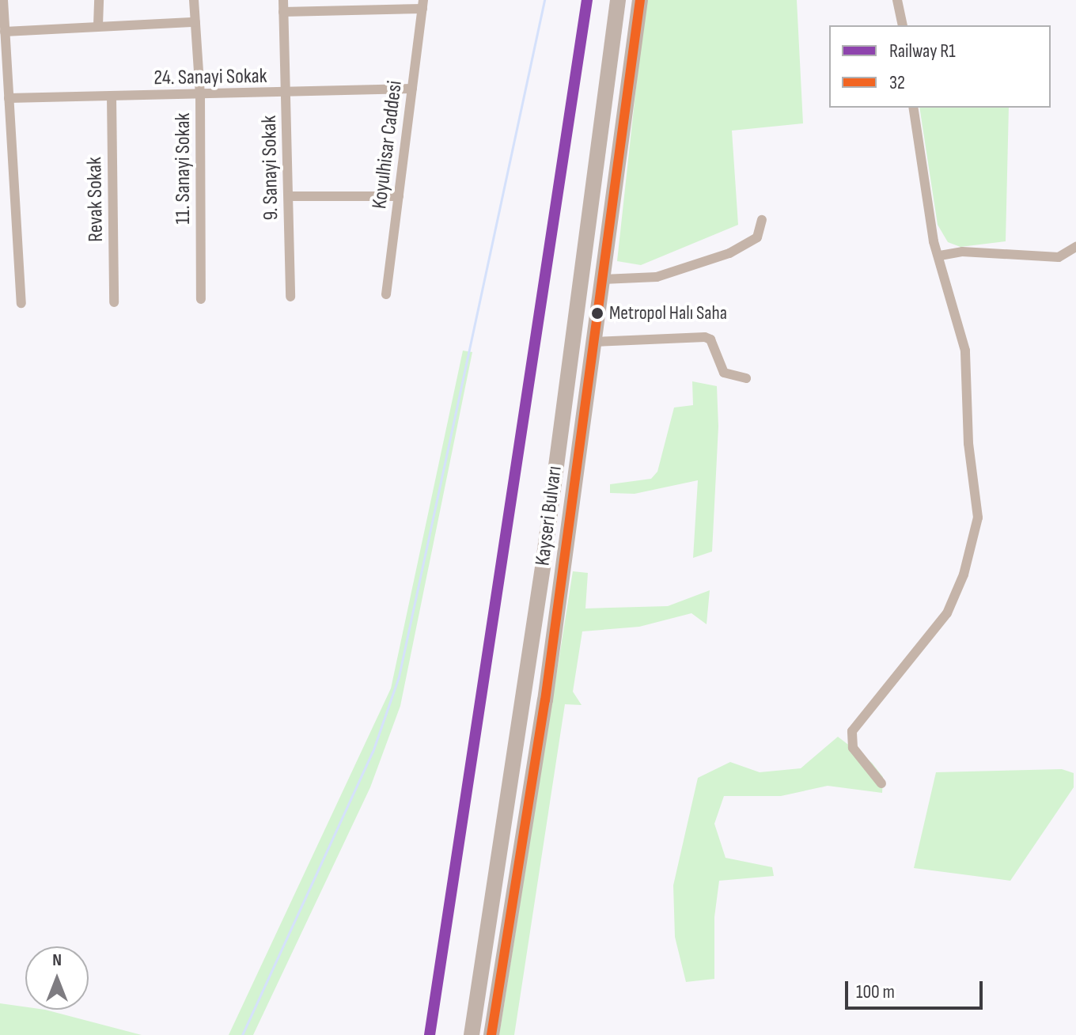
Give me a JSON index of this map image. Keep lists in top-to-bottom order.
{
  "streets": {
    "highway": ["Kayseri Bulvarı"],
    "street": [
      "24. Sanayi Sokak",
      "Koyulhisar Caddesi",
      "9. Sanayi Sokak",
      "11. Sanayi Sokak",
      "Revak Sokak"
    ]
  },
  "crossings": [
    ["24. Sanayi Sokak", "Koyulhisar Caddesi"],
    ["24. Sanayi Sokak", "9. Sanayi Sokak"],
    ["24. Sanayi Sokak", "11. Sanayi Sokak"],
    ["24. Sanayi Sokak", "Revak Sokak"]
  ],
  "places": ["Metropol Halı Saha"],
  "lines": ["rail line R1", "transit line 32"],
  "legend": ["Railway R1", "32"],
  "scale_bar": "100 m",
  "north": "top"
}
